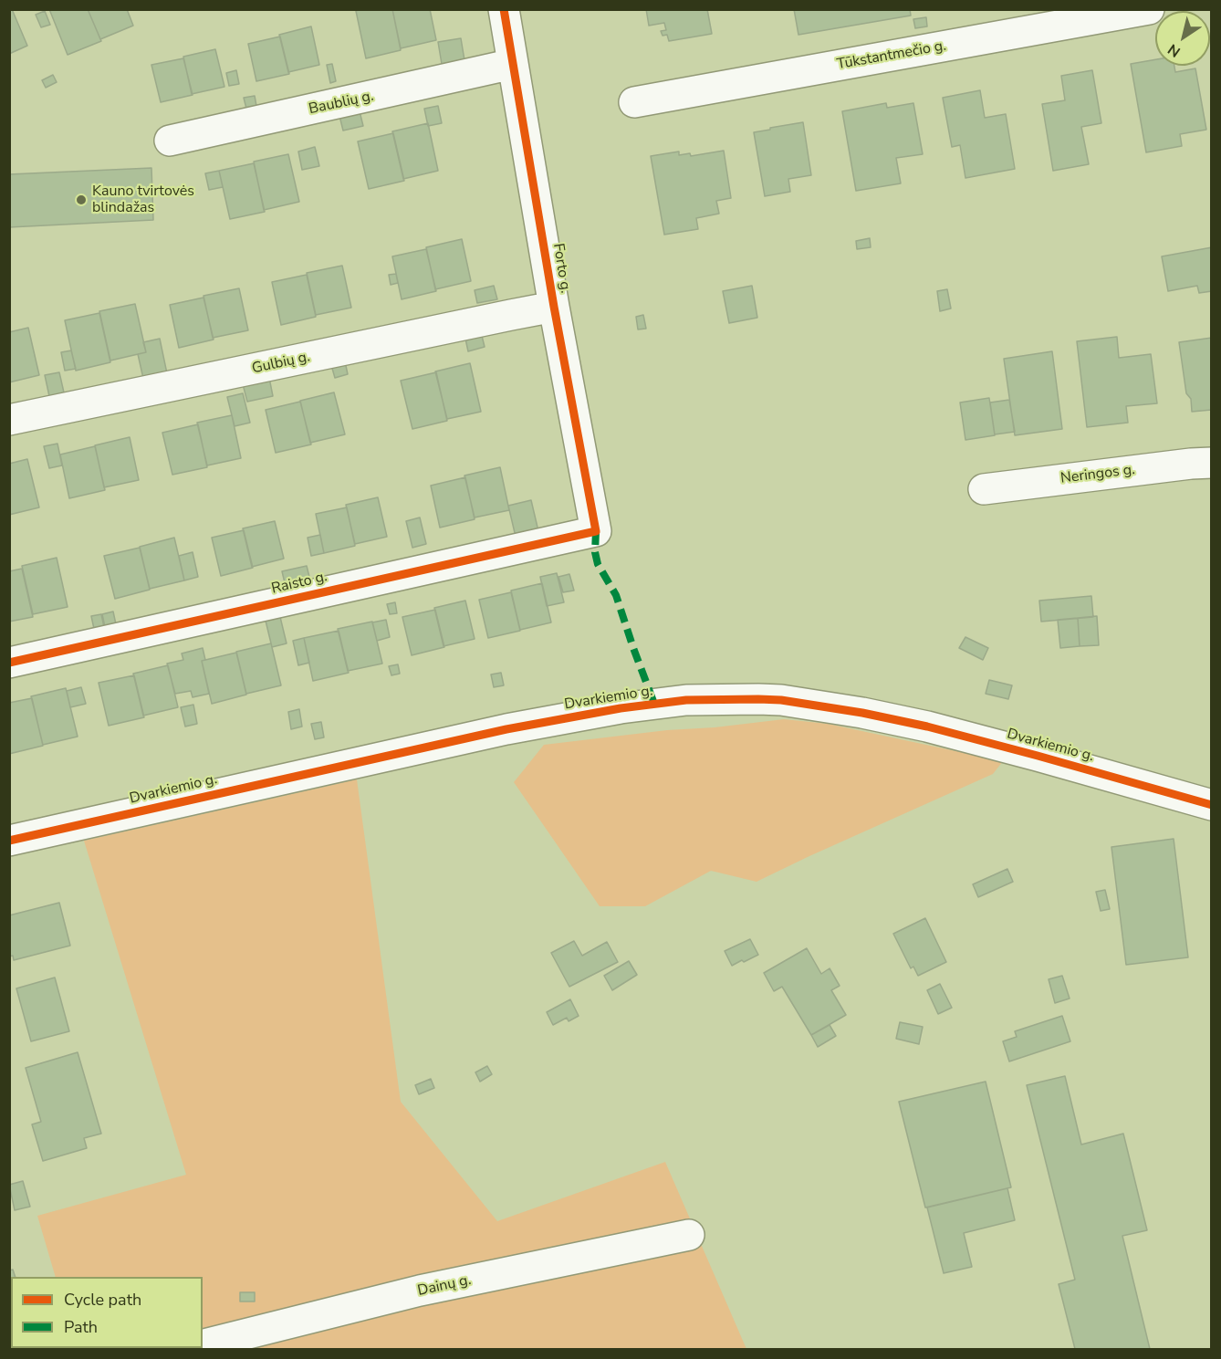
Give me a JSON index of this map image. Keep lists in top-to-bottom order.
{
  "streets": {
    "street": [
      "Tūkstantmečio g.",
      "Baublių g.",
      "Forto g.",
      "Gulbių g.",
      "Neringos g.",
      "Raisto g.",
      "Dvarkiemio g.",
      "Dainų g."
    ]
  },
  "crossings": [
    ["Baublių g.", "Forto g."],
    ["Forto g.", "Gulbių g."],
    ["Forto g.", "Raisto g."]
  ],
  "places": ["Kauno tvirtovės blindažas"],
  "legend": ["Cycle path", "Path"],
  "north": "bottom left"
}
